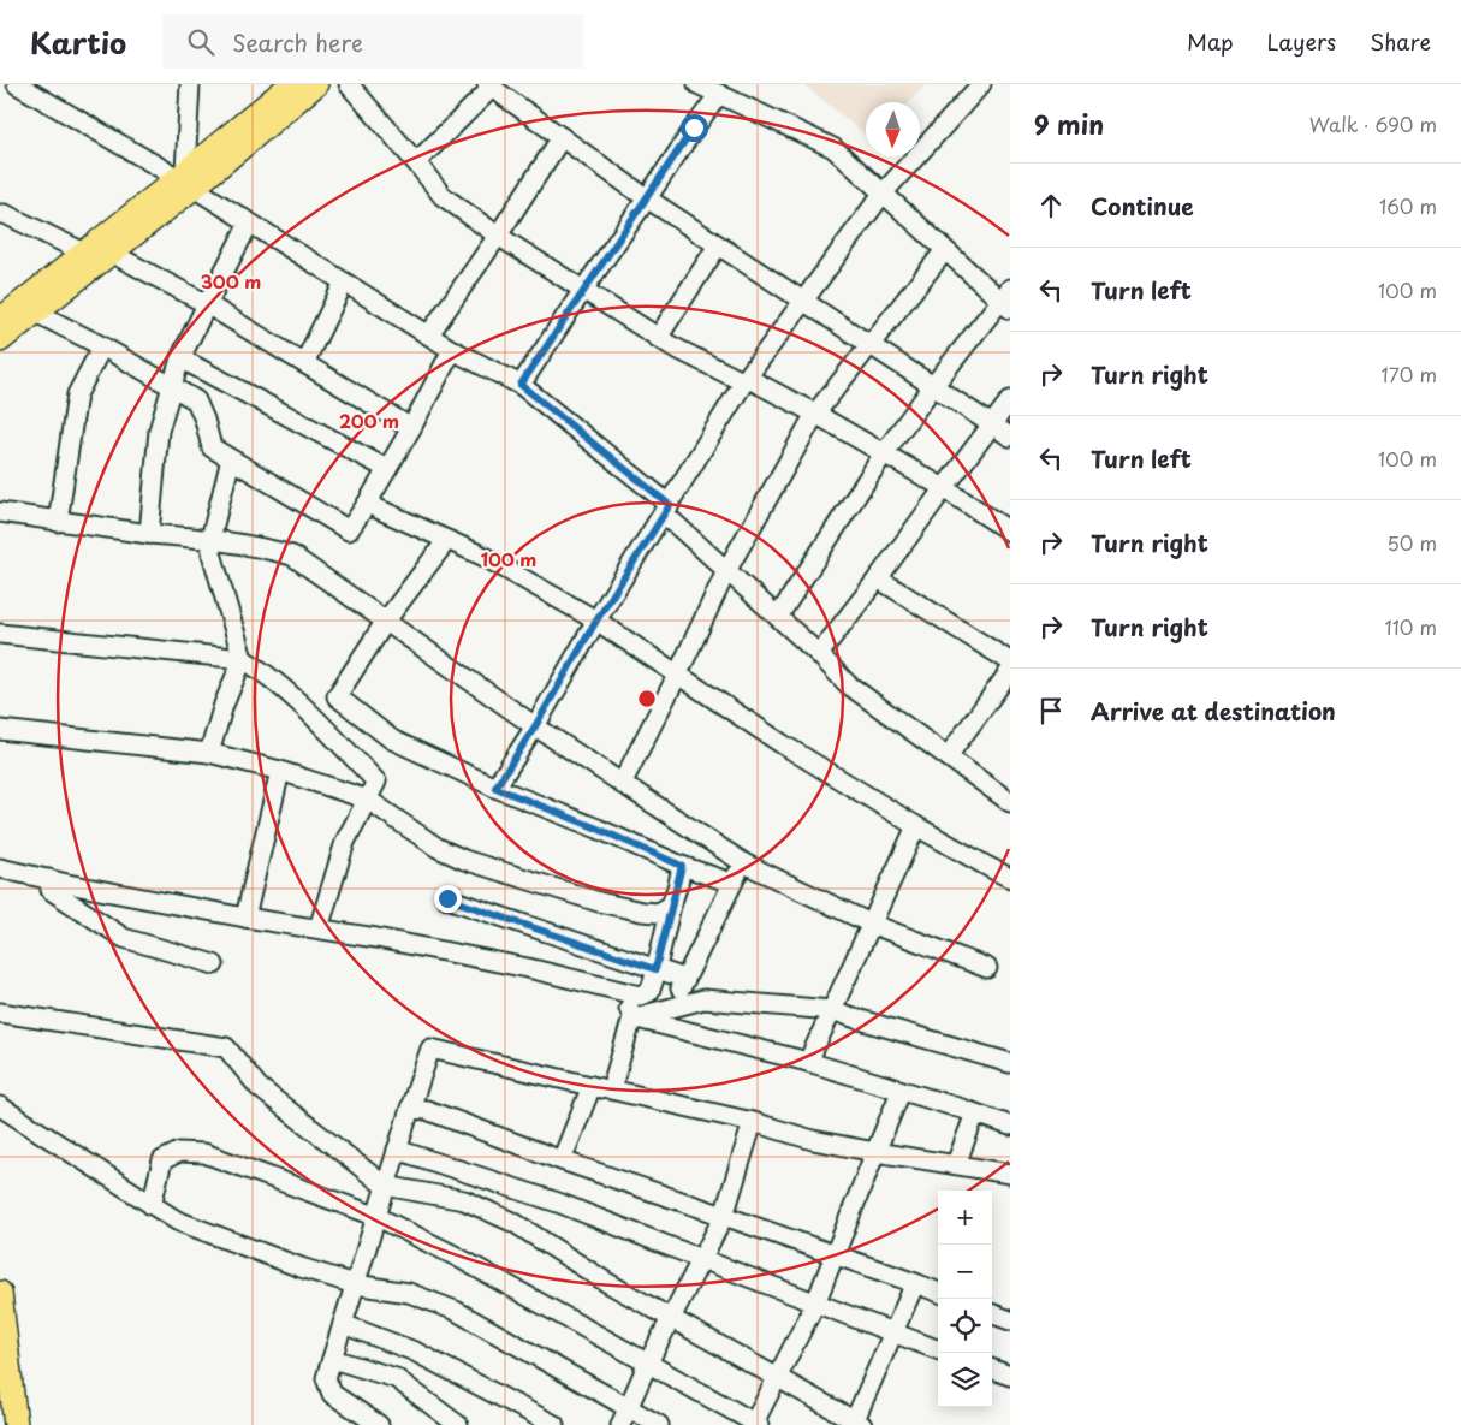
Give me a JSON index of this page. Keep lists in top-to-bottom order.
{
  "north": "bottom",
  "page": {
    "header": "Kartio",
    "search": "Search here",
    "nav": ["Map", "Layers", "Share"],
    "heading": ["9 min", "Walk · 690 m"],
    "list": [
      ["Continue", "160 m"],
      ["Turn left", "100 m"],
      ["Turn right", "170 m"],
      ["Turn left", "100 m"],
      ["Turn right", "50 m"],
      ["Turn right", "110 m"],
      "Arrive at destination"
    ],
    "map_buttons": ["+", "−"]
  },
  "rings": ["300 m", "200 m", "100 m"]
}
